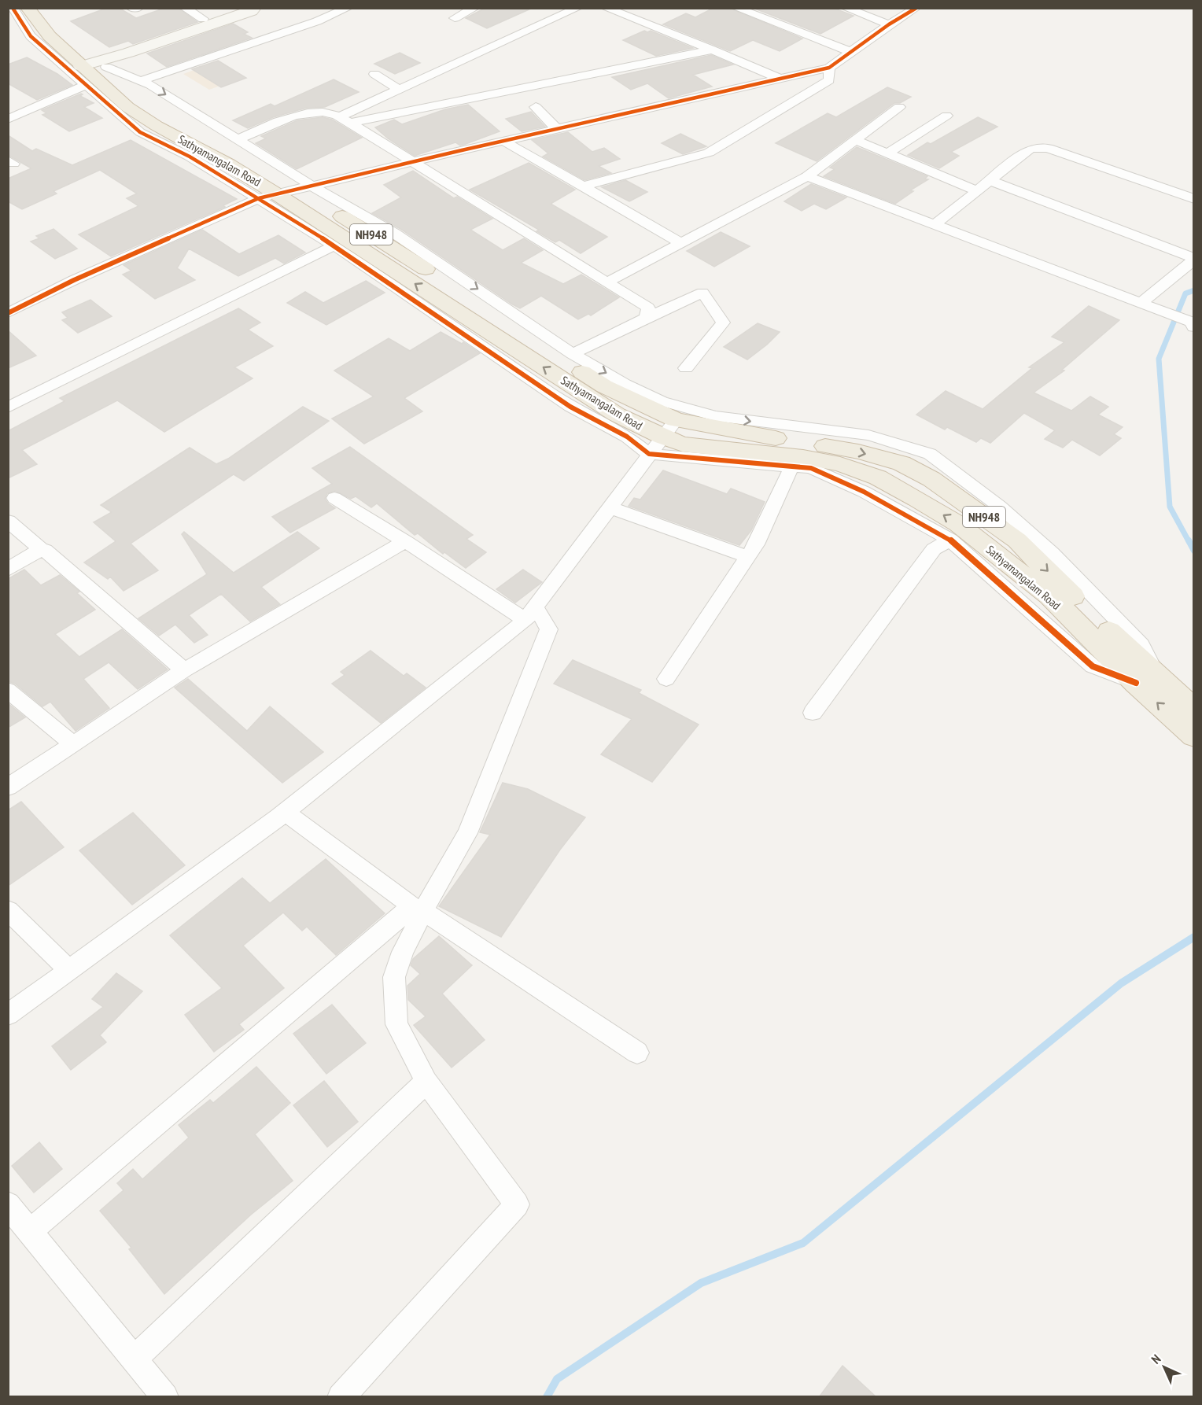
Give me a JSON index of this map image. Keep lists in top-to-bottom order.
{
  "streets": {
    "highway": ["Sathyamangalam Road", "NH948"]
  },
  "crossings": [
    ["Sathyamangalam Road", "NH948"]
  ],
  "north": "top left"
}
